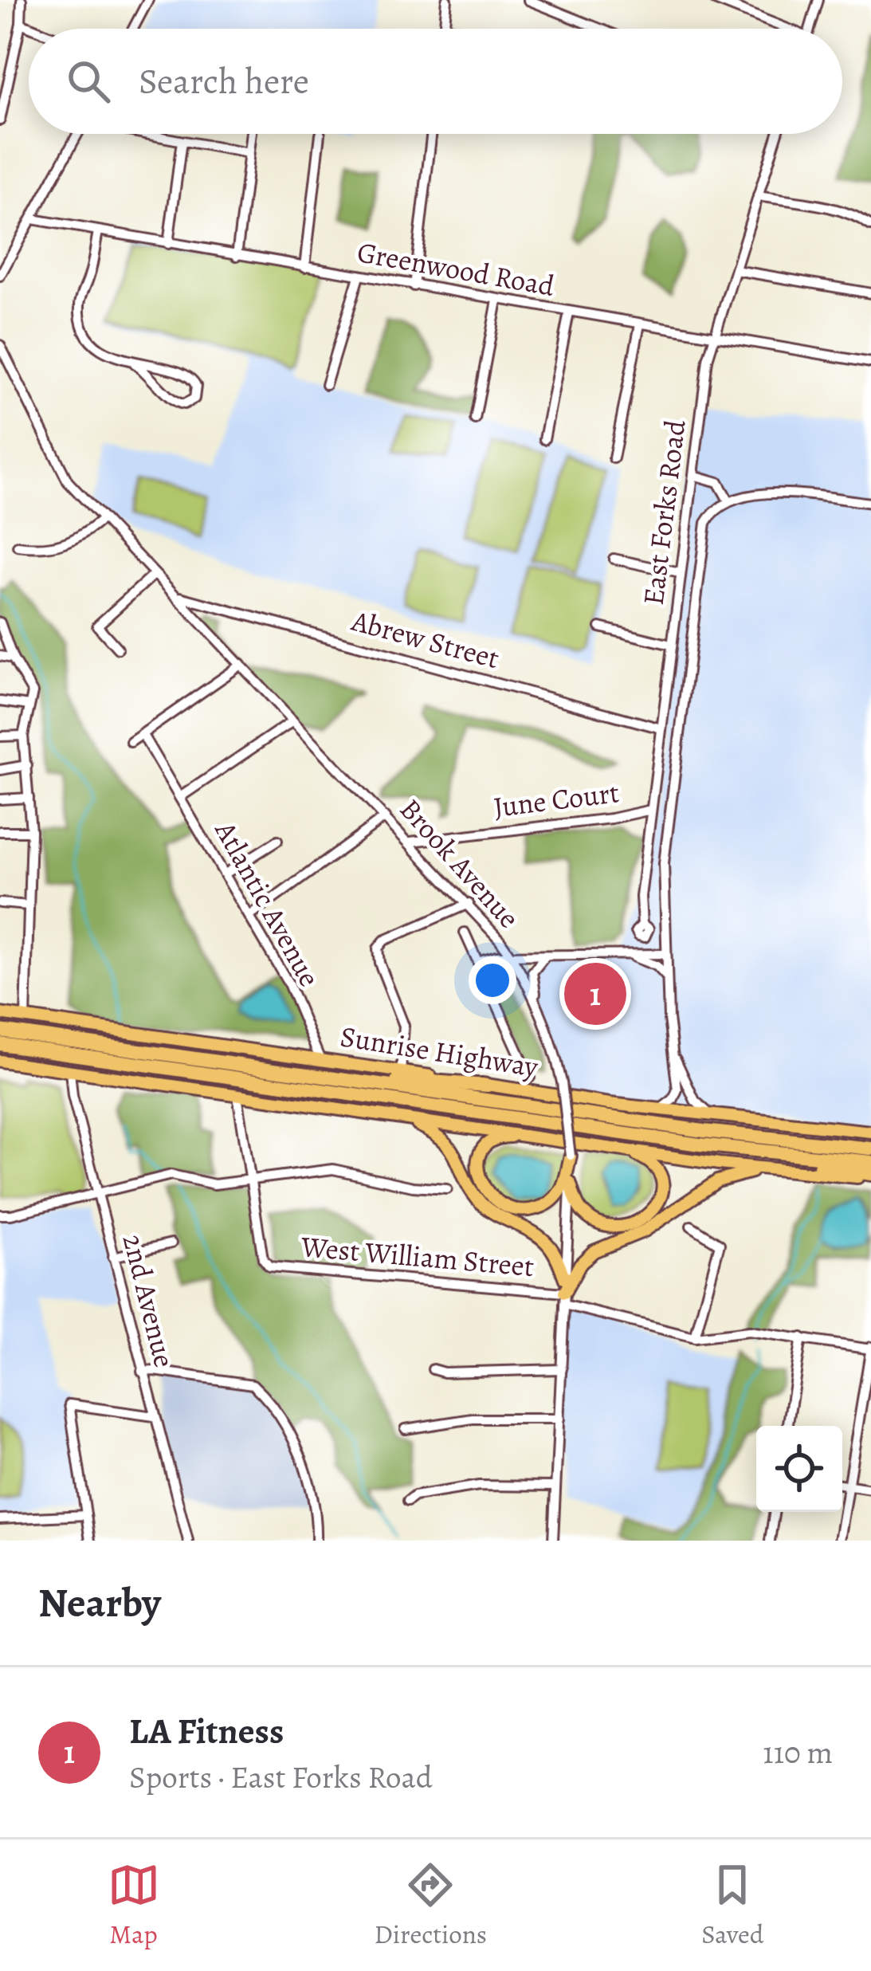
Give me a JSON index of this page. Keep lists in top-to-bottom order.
{
  "streets": {
    "highway": ["Sunrise Highway"],
    "street": [
      "Greenwood Road",
      "East Forks Road",
      "Abrew Street",
      "June Court",
      "Brook Avenue",
      "Atlantic Avenue",
      "West William Street",
      "2nd Avenue"
    ]
  },
  "crossings": [
    ["Greenwood Road", "East Forks Road"],
    ["East Forks Road", "Abrew Street"],
    ["East Forks Road", "June Court"],
    ["Abrew Street", "Brook Avenue"],
    ["June Court", "Brook Avenue"],
    ["Brook Avenue", "West William Street"],
    ["Atlantic Avenue", "Sunrise Highway"]
  ],
  "page": {
    "search": "Search here",
    "pins": "1",
    "heading": "Nearby",
    "list": [
      {
        "mark": "1",
        "name": "LA Fitness",
        "note": "Sports · East Forks Road",
        "value": "110 m"
      }
    ],
    "nav": ["Map", "Directions", "Saved"]
  }
}
